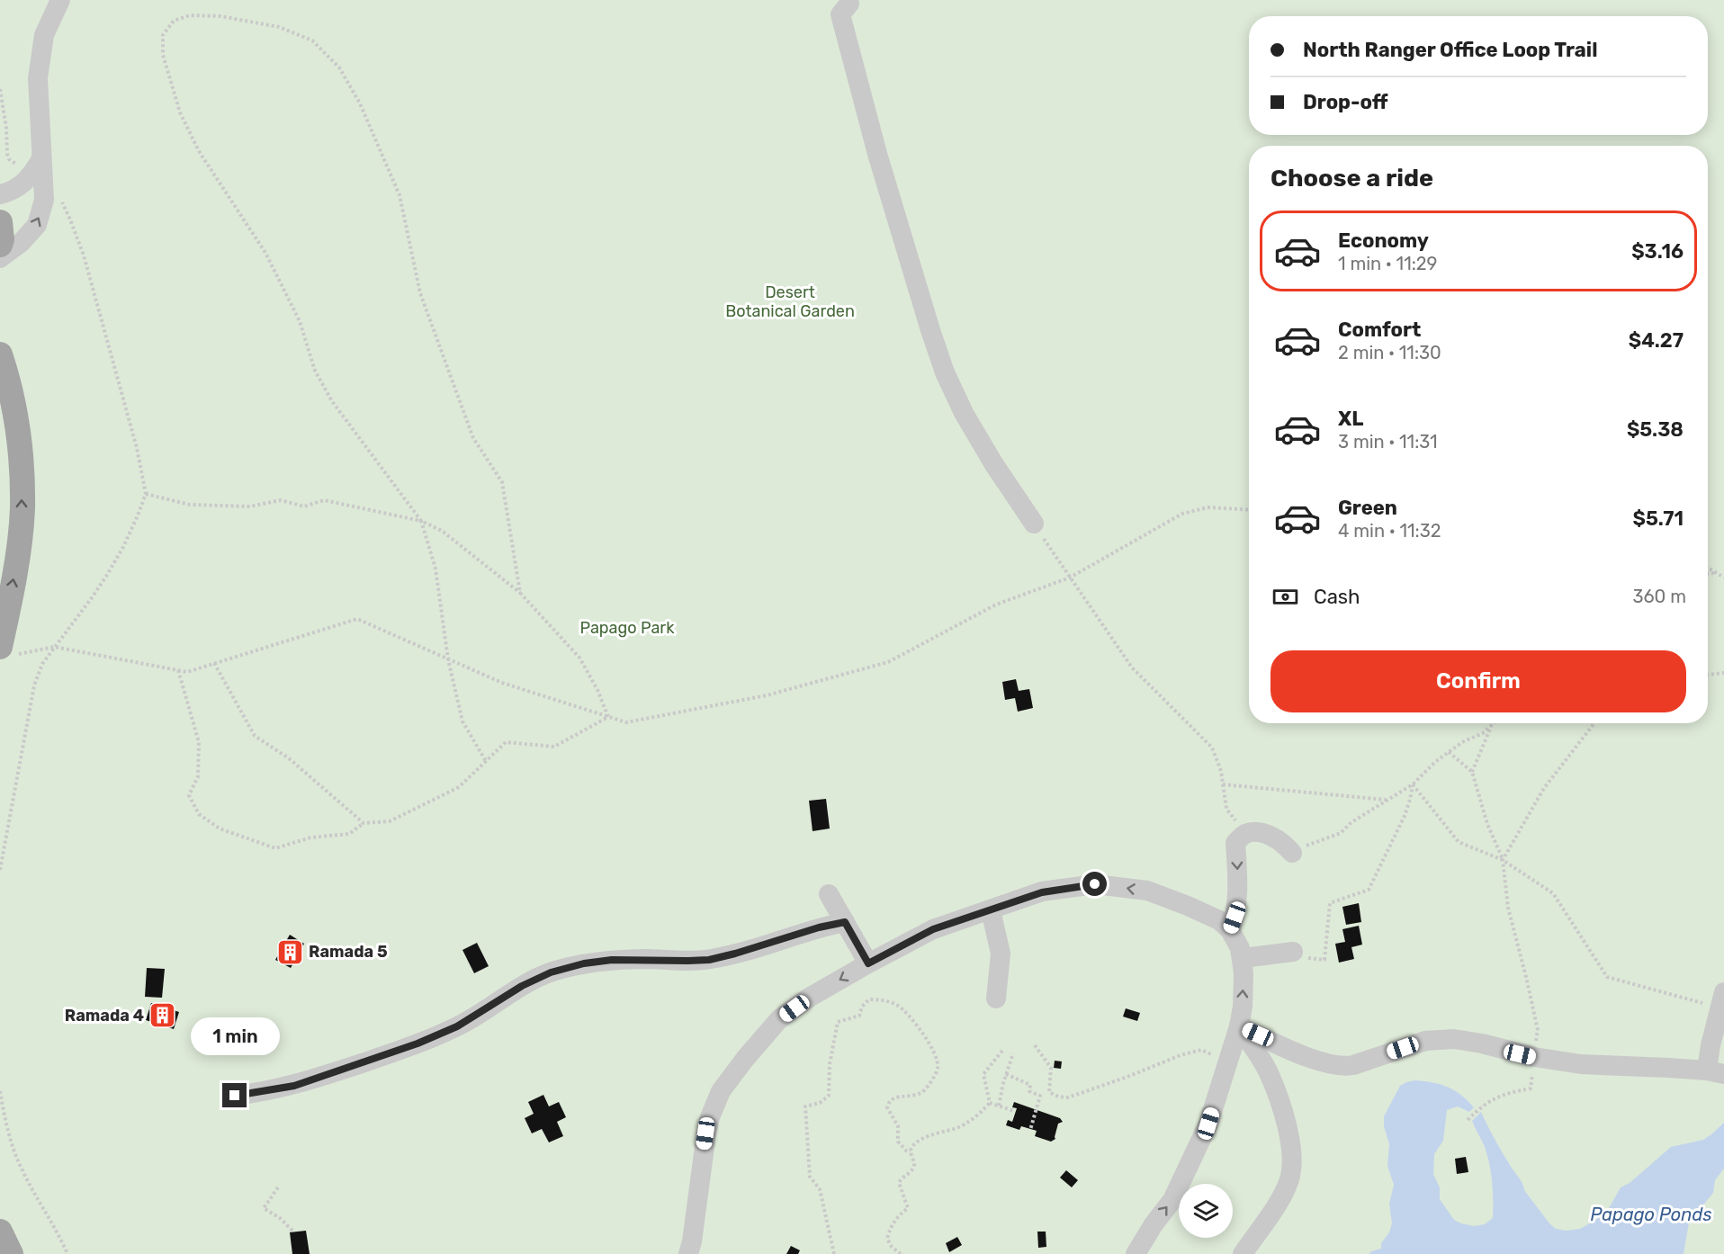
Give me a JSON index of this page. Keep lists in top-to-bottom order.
{
  "water": ["Papago Ponds"],
  "parks": ["Desert Botanical Garden", "Papago Park"],
  "places": {
    "building": ["Ramada 5", "Ramada 4"]
  },
  "page": {
    "banner": ["North Ranger Office Loop Trail", "Drop-off"],
    "heading": "Choose a ride",
    "list": [
      {
        "name": "Economy",
        "note": "1 min · 11:29",
        "value": "$3.16"
      },
      {
        "name": "Comfort",
        "note": "2 min · 11:30",
        "value": "$4.27"
      },
      {
        "name": "XL",
        "note": "3 min · 11:31",
        "value": "$5.38"
      },
      {
        "name": "Green",
        "note": "4 min · 11:32",
        "value": "$5.71"
      }
    ],
    "pay": ["Cash", "360 m"],
    "buttons": "Confirm",
    "bubble": "1 min"
  }
}
